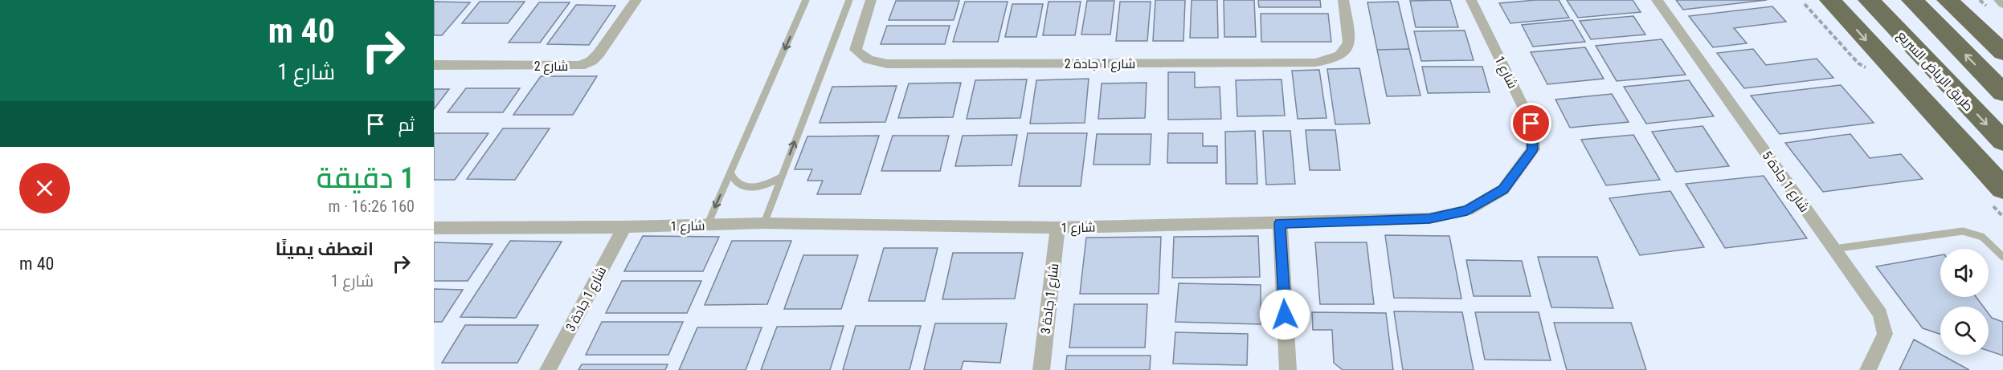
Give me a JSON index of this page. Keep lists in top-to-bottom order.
{
  "streets": {
    "highway": ["طريق الرياض السريع"],
    "street": [
      "شارع 1 جادة 2",
      "شارع 2",
      "شارع 1",
      "شارع 1 جادة 5",
      "شارع 1 جادة 3"
    ]
  },
  "crossings": [
    ["شارع 1", "شارع 1 جادة 3"]
  ],
  "page": {
    "turn": ["40 m", "شارع 1"],
    "then": "ثم",
    "heading": ["1 دقيقة", "160 m · 16:26"],
    "list": [
      {
        "name": "انعطف يمينًا",
        "note": "شارع 1",
        "value": "40 m"
      }
    ]
  }
}
